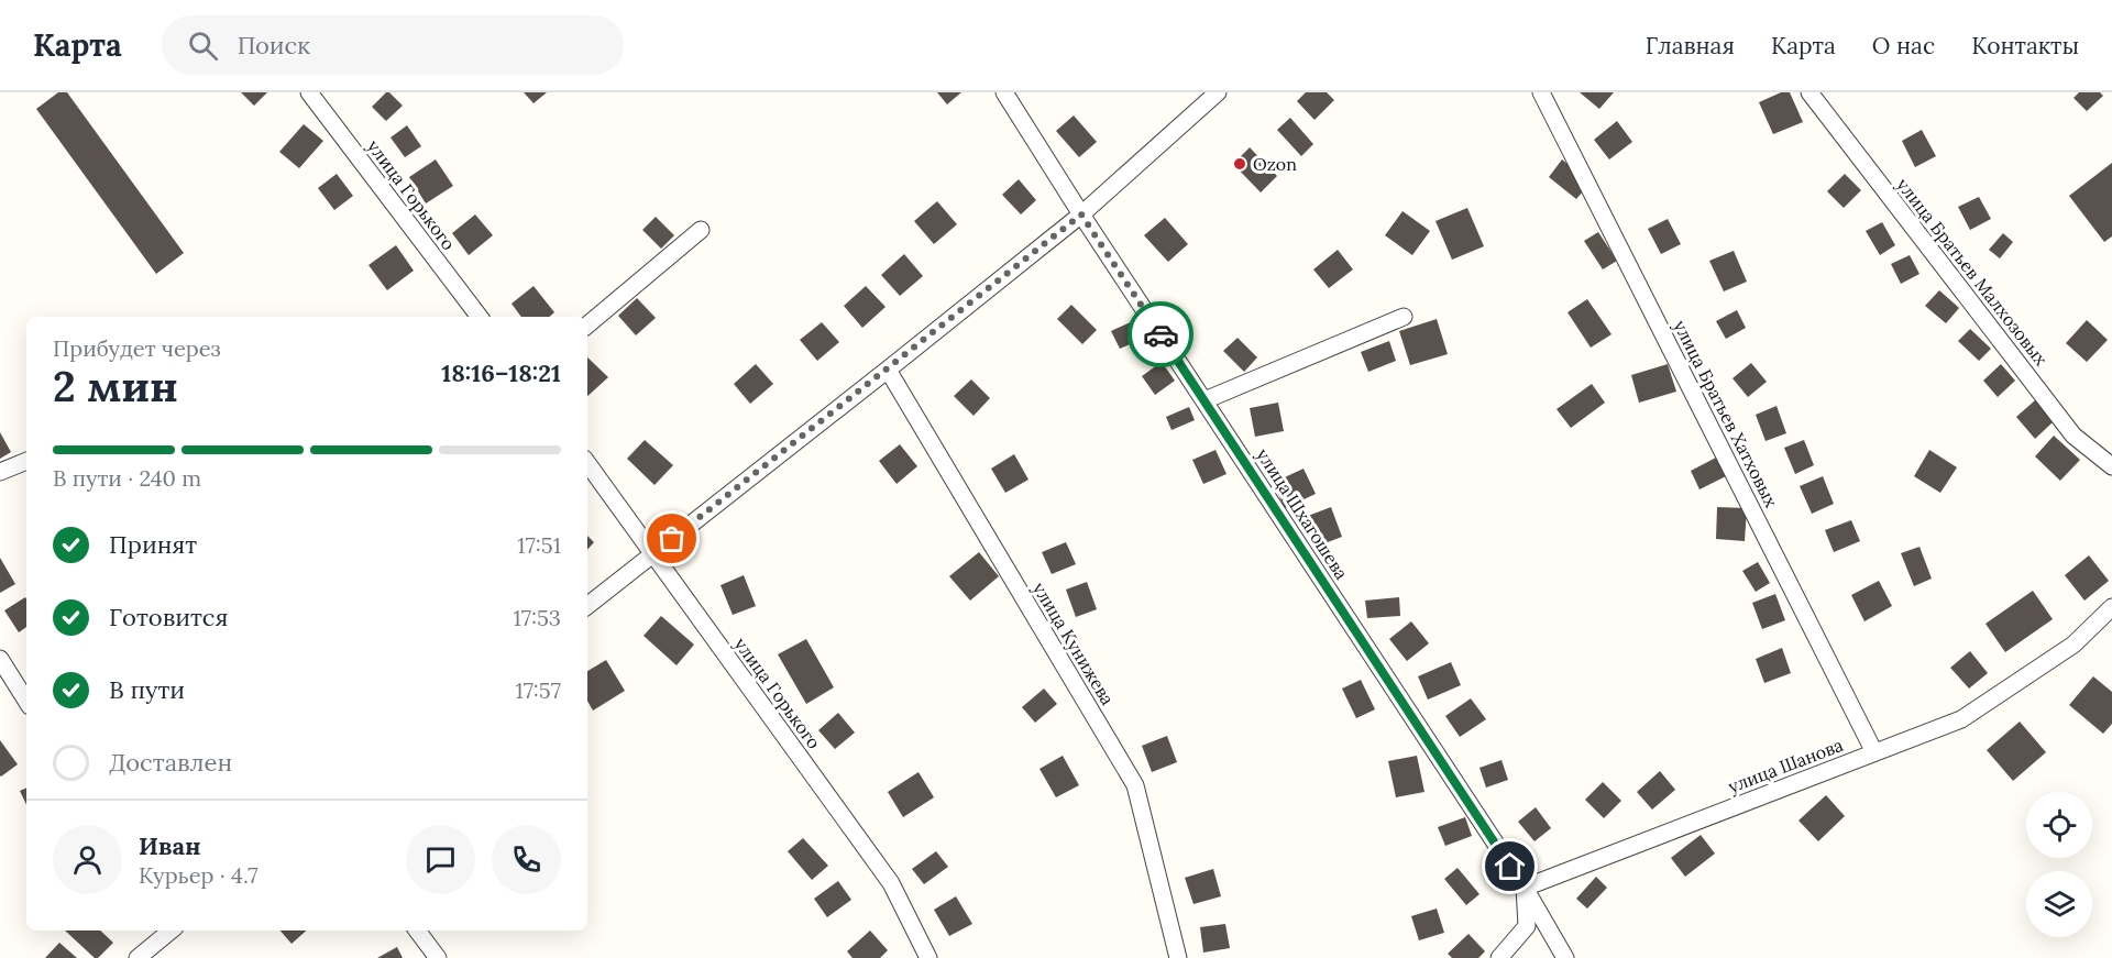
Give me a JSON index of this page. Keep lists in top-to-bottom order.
{
  "streets": {
    "street": [
      "улица Горького",
      "улица Братьев Малхозовых",
      "улица Братьев Хатховых",
      "улица Шхагошева",
      "улица Кунижева",
      "улица Шанова"
    ]
  },
  "crossings": [
    ["улица Братьев Хатховых", "улица Шанова"],
    ["улица Шхагошева", "улица Шанова"]
  ],
  "places": ["Ozon"],
  "page": {
    "header": "Карта",
    "search": "Поиск",
    "nav": [
      "Главная",
      "Карта",
      "О нас",
      "Контакты"
    ],
    "heading": ["2 мин", "Прибудет через", "18:16–18:21"],
    "panel": ["Иван", "Курьер · 4.7"],
    "bar": "В пути · 240 m",
    "list": [
      ["Принят", "17:51"],
      ["Готовится", "17:53"],
      ["В пути", "17:57"],
      "Доставлен"
    ]
  }
}
